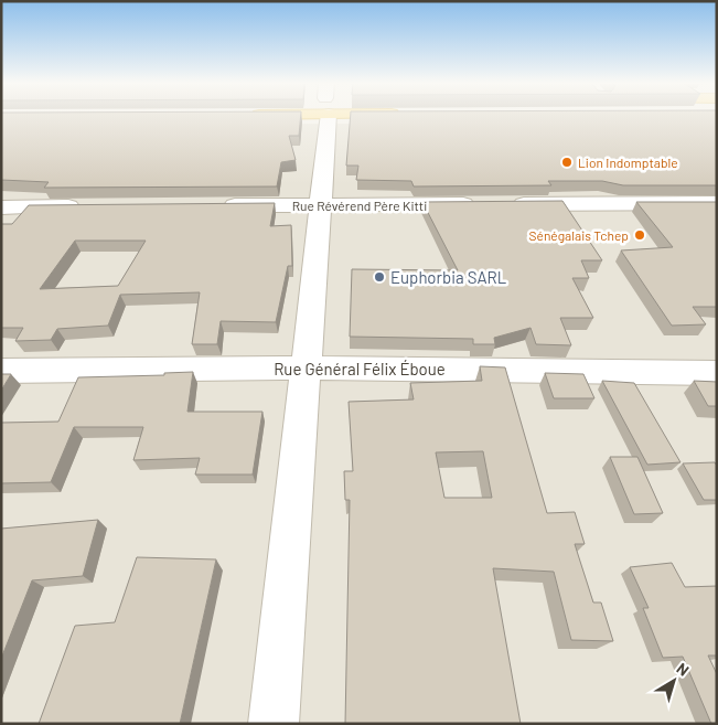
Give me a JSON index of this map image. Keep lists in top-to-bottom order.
{
  "streets": {
    "street": ["Rue Révérend Père Kitti", "Rue Général Félix Éboue"]
  },
  "places": ["Lion Indomptable", "Sénégalais Tchep", "Euphorbia SARL"],
  "north": "top right"
}
